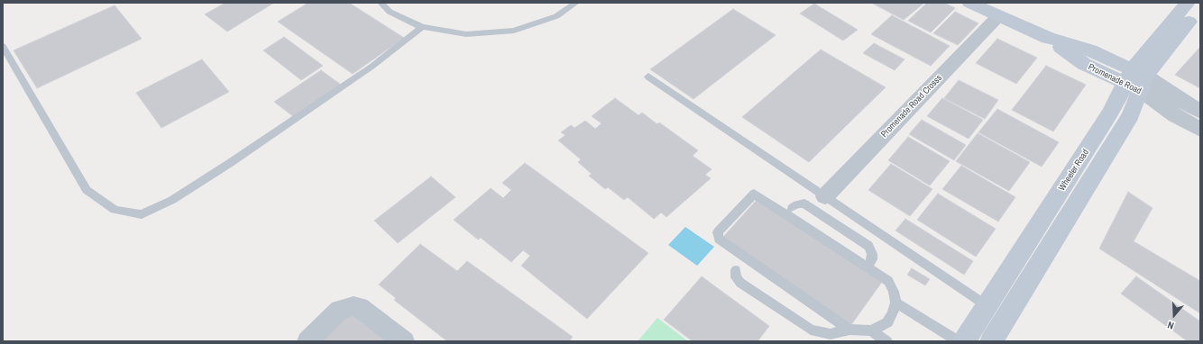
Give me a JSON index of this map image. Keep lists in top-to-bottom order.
{
  "streets": {
    "main road": ["Promenade Road", "Wheeler Road"],
    "street": ["Promenade Road Crosss"]
  },
  "crossings": [
    ["Promenade Road", "Promenade Road Crosss"],
    ["Promenade Road", "Wheeler Road"]
  ],
  "north": "bottom"
}
